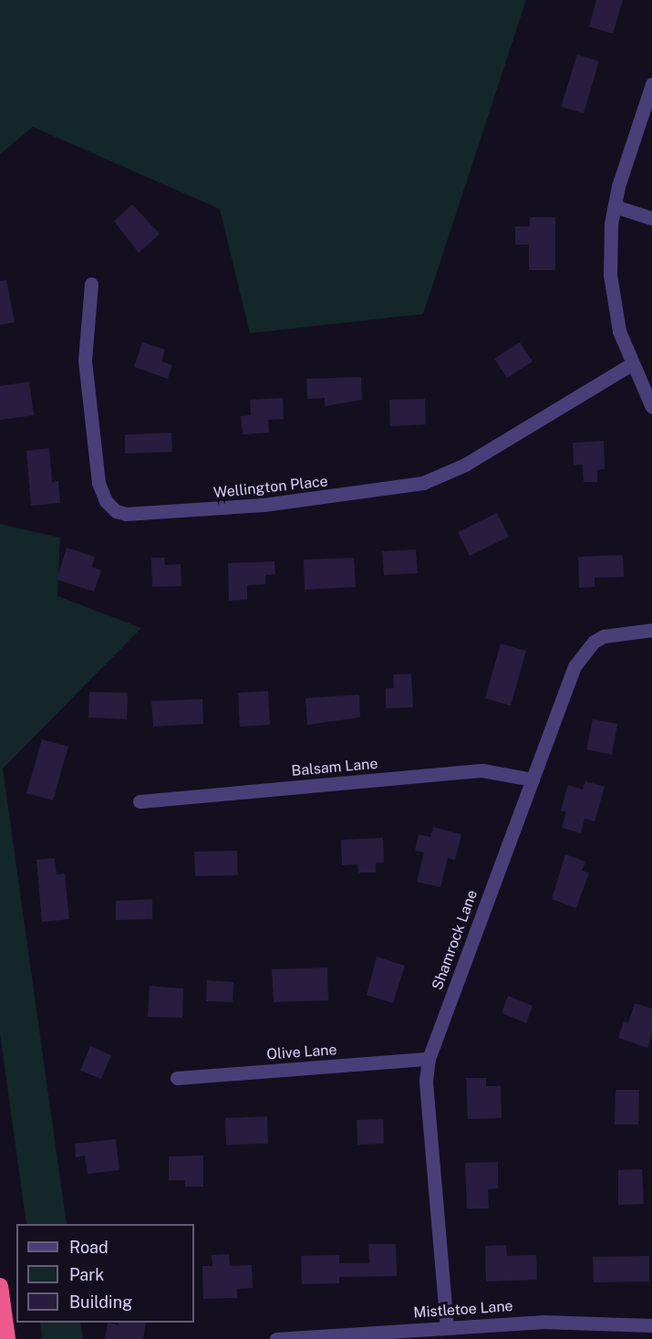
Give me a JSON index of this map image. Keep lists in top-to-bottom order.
{
  "streets": {
    "street": [
      "Wellington Place",
      "Balsam Lane",
      "Shamrock Lane",
      "Olive Lane",
      "Mistletoe Lane"
    ]
  },
  "crossings": [
    ["Balsam Lane", "Shamrock Lane"],
    ["Shamrock Lane", "Olive Lane"],
    ["Shamrock Lane", "Mistletoe Lane"]
  ],
  "legend": ["Road", "Park", "Building"]
}
